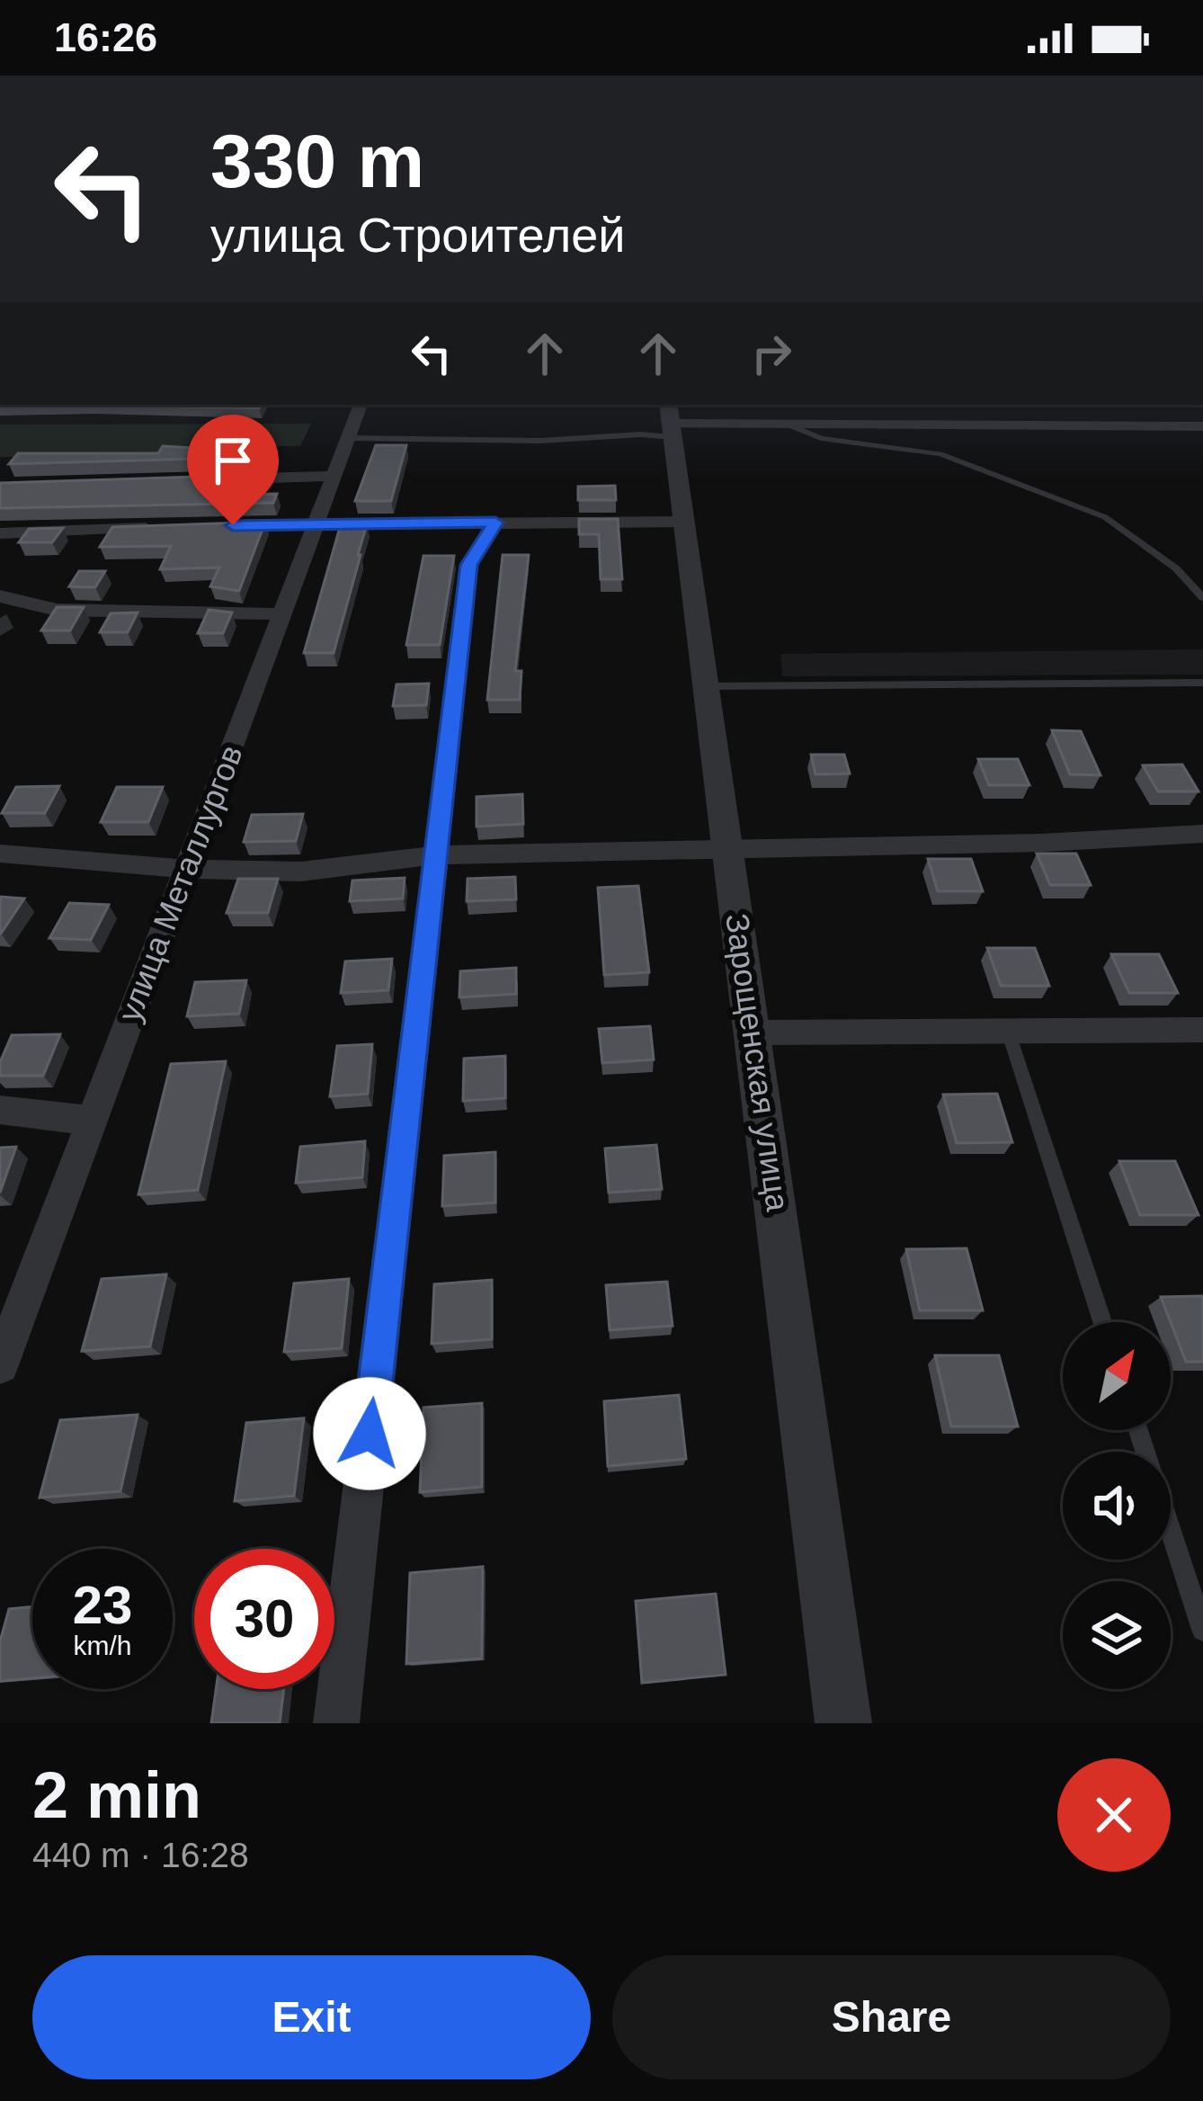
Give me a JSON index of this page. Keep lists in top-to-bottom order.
{
  "streets": {
    "street": ["улица Металлургов", "Зарощенская улица"]
  },
  "north": "top right",
  "page": {
    "status": "16:26",
    "turn": ["330 m", "улица Строителей"],
    "speed": "23 km/h",
    "limit": "30",
    "heading": ["2 min", "440 m · 16:28"],
    "buttons": ["Exit", "Share"]
  }
}
